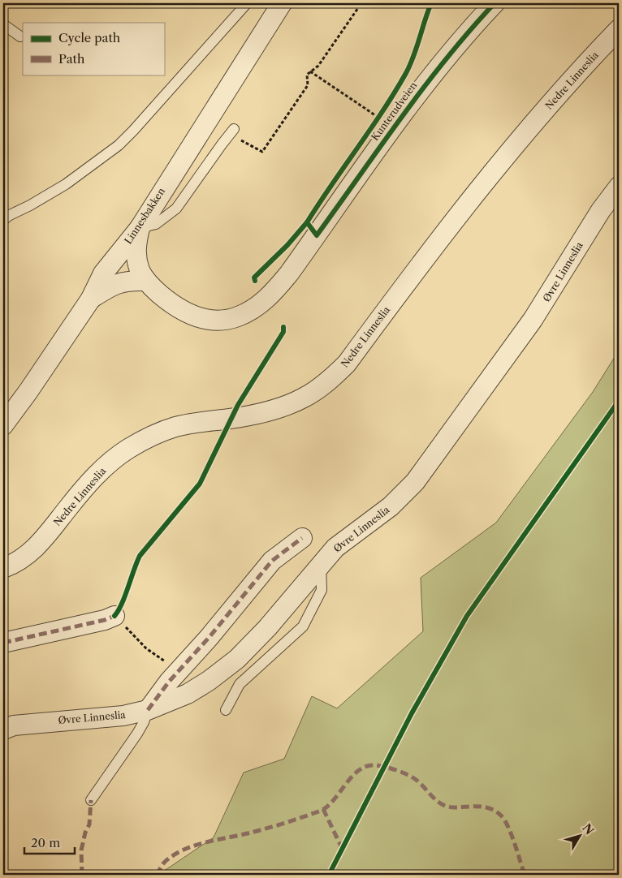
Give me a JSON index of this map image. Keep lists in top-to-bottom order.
{
  "streets": {
    "street": [
      "Nedre Linneslia",
      "Kunterudveien",
      "Linnesbakken",
      "Øvre Linneslia"
    ]
  },
  "crossings": [
    ["Kunterudveien", "Linnesbakken"]
  ],
  "legend": ["Cycle path", "Path"],
  "scale_bar": "20 m",
  "north": "top right"
}
